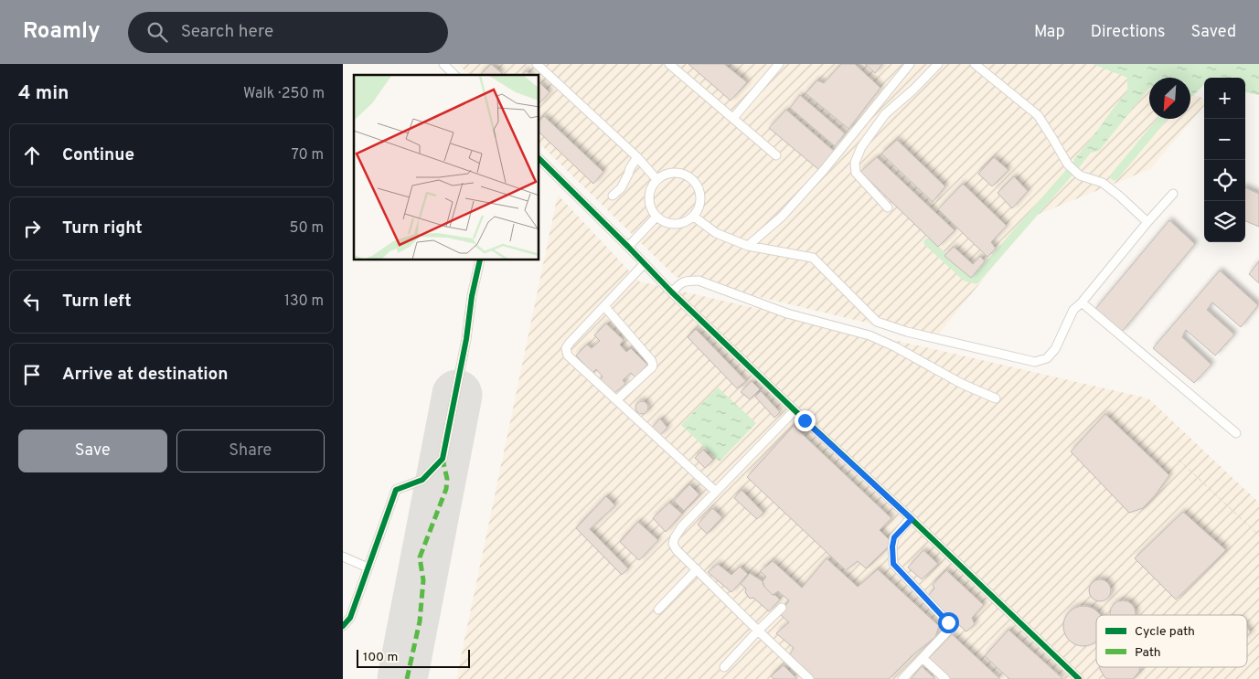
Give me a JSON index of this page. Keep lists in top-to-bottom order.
{
  "legend": ["Cycle path", "Path"],
  "scale_bar": "100 m",
  "north": "bottom left",
  "page": {
    "header": "Roamly",
    "search": "Search here",
    "nav": ["Map", "Directions", "Saved"],
    "heading": ["4 min", "Walk · 250 m"],
    "map_buttons": ["+", "−"],
    "list": [
      ["Continue", "70 m"],
      ["Turn right", "50 m"],
      ["Turn left", "130 m"],
      "Arrive at destination"
    ],
    "buttons": ["Save", "Share"],
    "scale": "100 m"
  }
}
